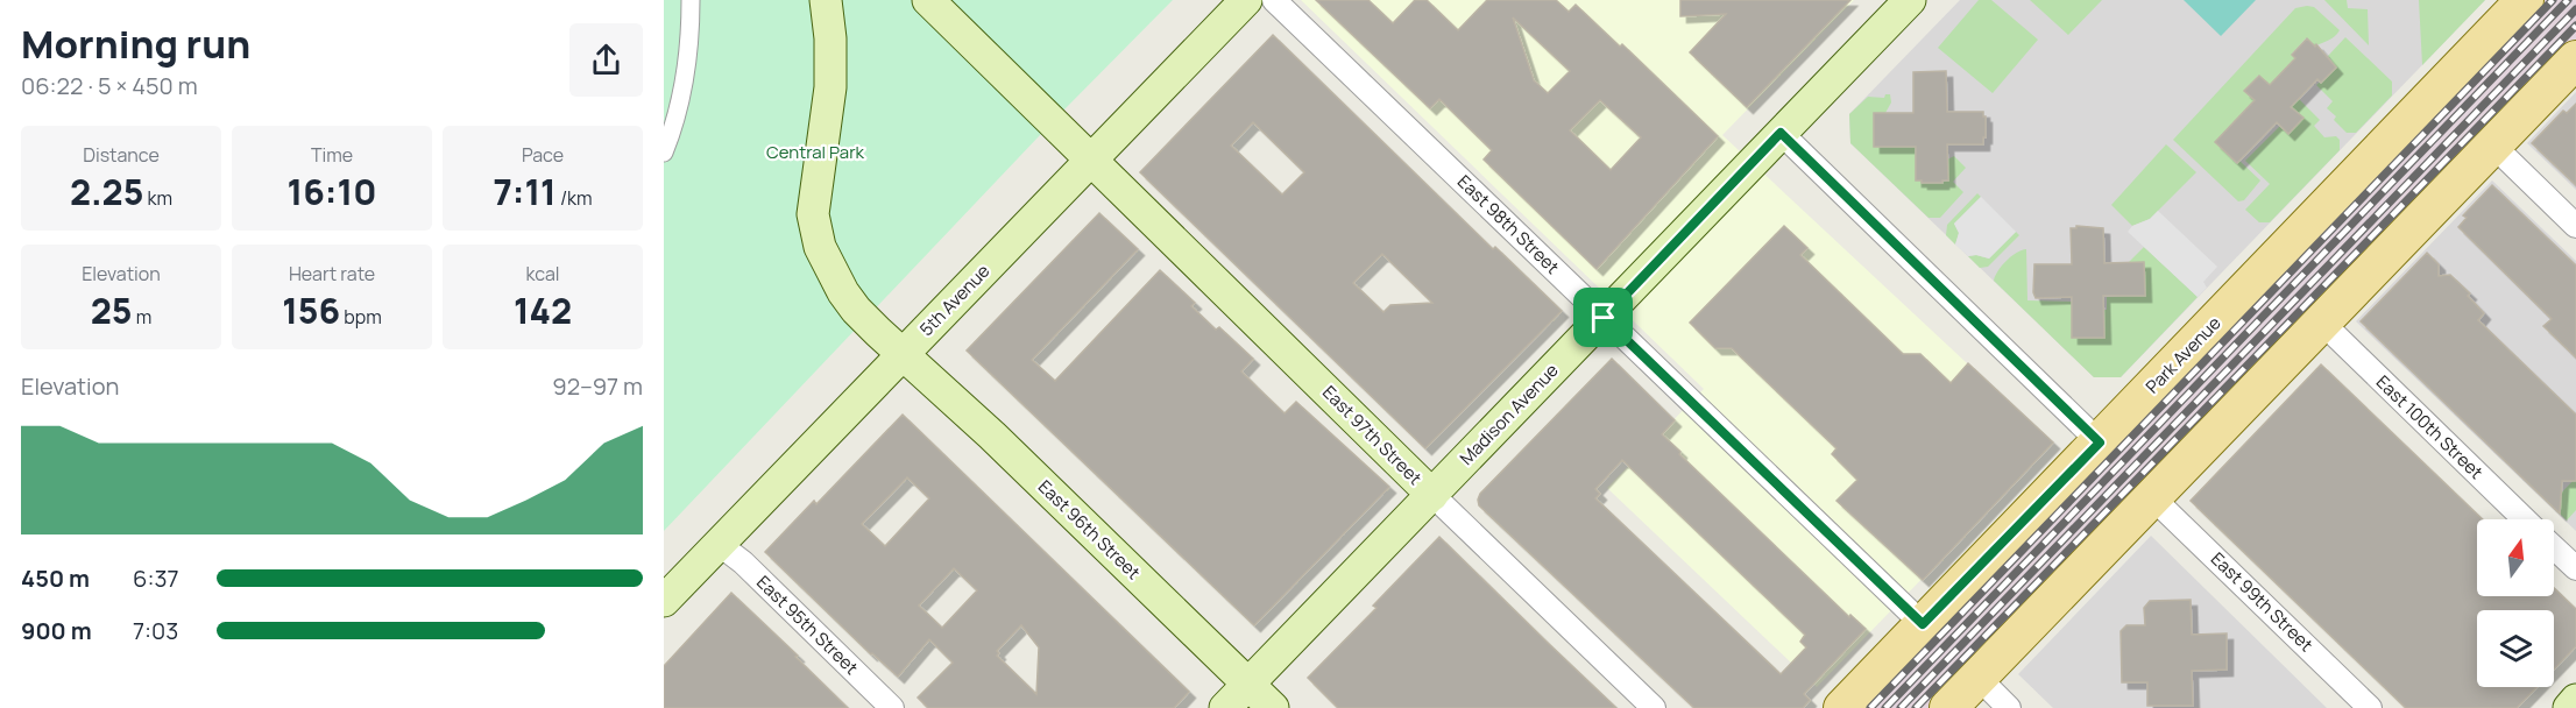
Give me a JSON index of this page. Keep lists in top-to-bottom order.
{
  "streets": {
    "main road": [
      "5th Avenue",
      "Park Avenue",
      "Madison Avenue",
      "East 97th Street",
      "East 96th Street"
    ],
    "street": [
      "East 98th Street",
      "East 100th Street",
      "East 99th Street",
      "East 95th Street"
    ]
  },
  "crossings": [
    ["East 98th Street", "Park Avenue"],
    ["East 98th Street", "Madison Avenue"],
    ["5th Avenue", "East 97th Street"],
    ["5th Avenue", "East 96th Street"],
    ["5th Avenue", "East 95th Street"],
    ["Madison Avenue", "East 97th Street"],
    ["Madison Avenue", "East 96th Street"]
  ],
  "parks": ["Central Park"],
  "north": "top",
  "page": {
    "heading": ["Morning run", "06:22 · 5 × 450 m"],
    "stats": [
      ["Distance", "2.25 km"],
      ["Time", "16:10"],
      ["Pace", "7:11 /km"],
      ["Elevation", "25 m"],
      ["Heart rate", "156 bpm"],
      ["kcal", "142"]
    ],
    "chart": ["Elevation", "92–97 m"],
    "list": [
      {
        "name": "450 m",
        "note": "6:37"
      },
      {
        "name": "900 m",
        "note": "7:03"
      }
    ]
  }
}
